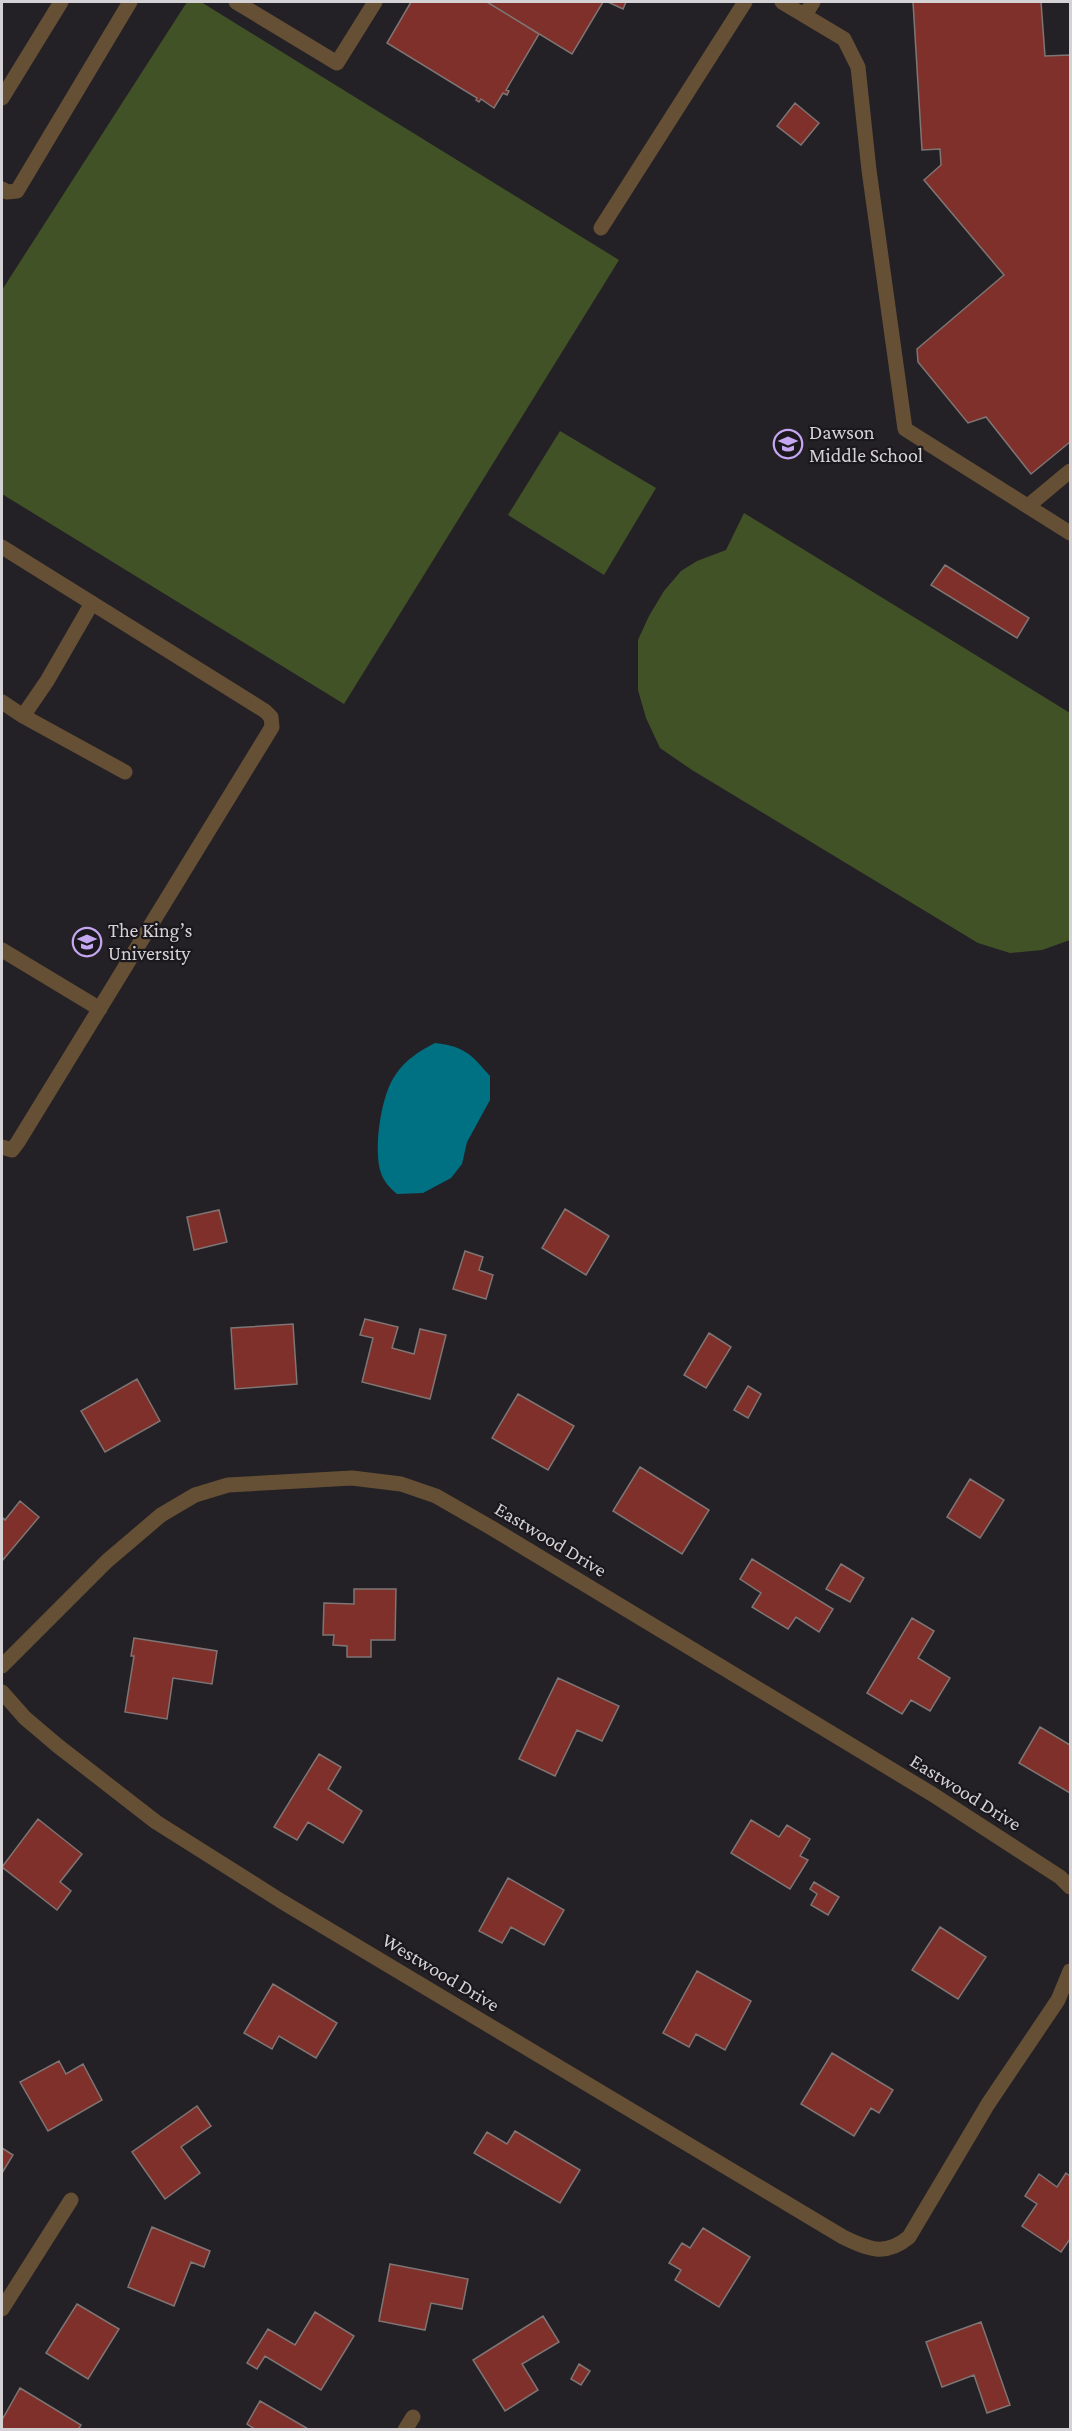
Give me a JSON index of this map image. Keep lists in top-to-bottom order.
{
  "streets": {
    "street": ["Eastwood Drive", "Westwood Drive"]
  },
  "places": {
    "school or university": ["Dawson Middle School", "The King’s University"]
  }
}
